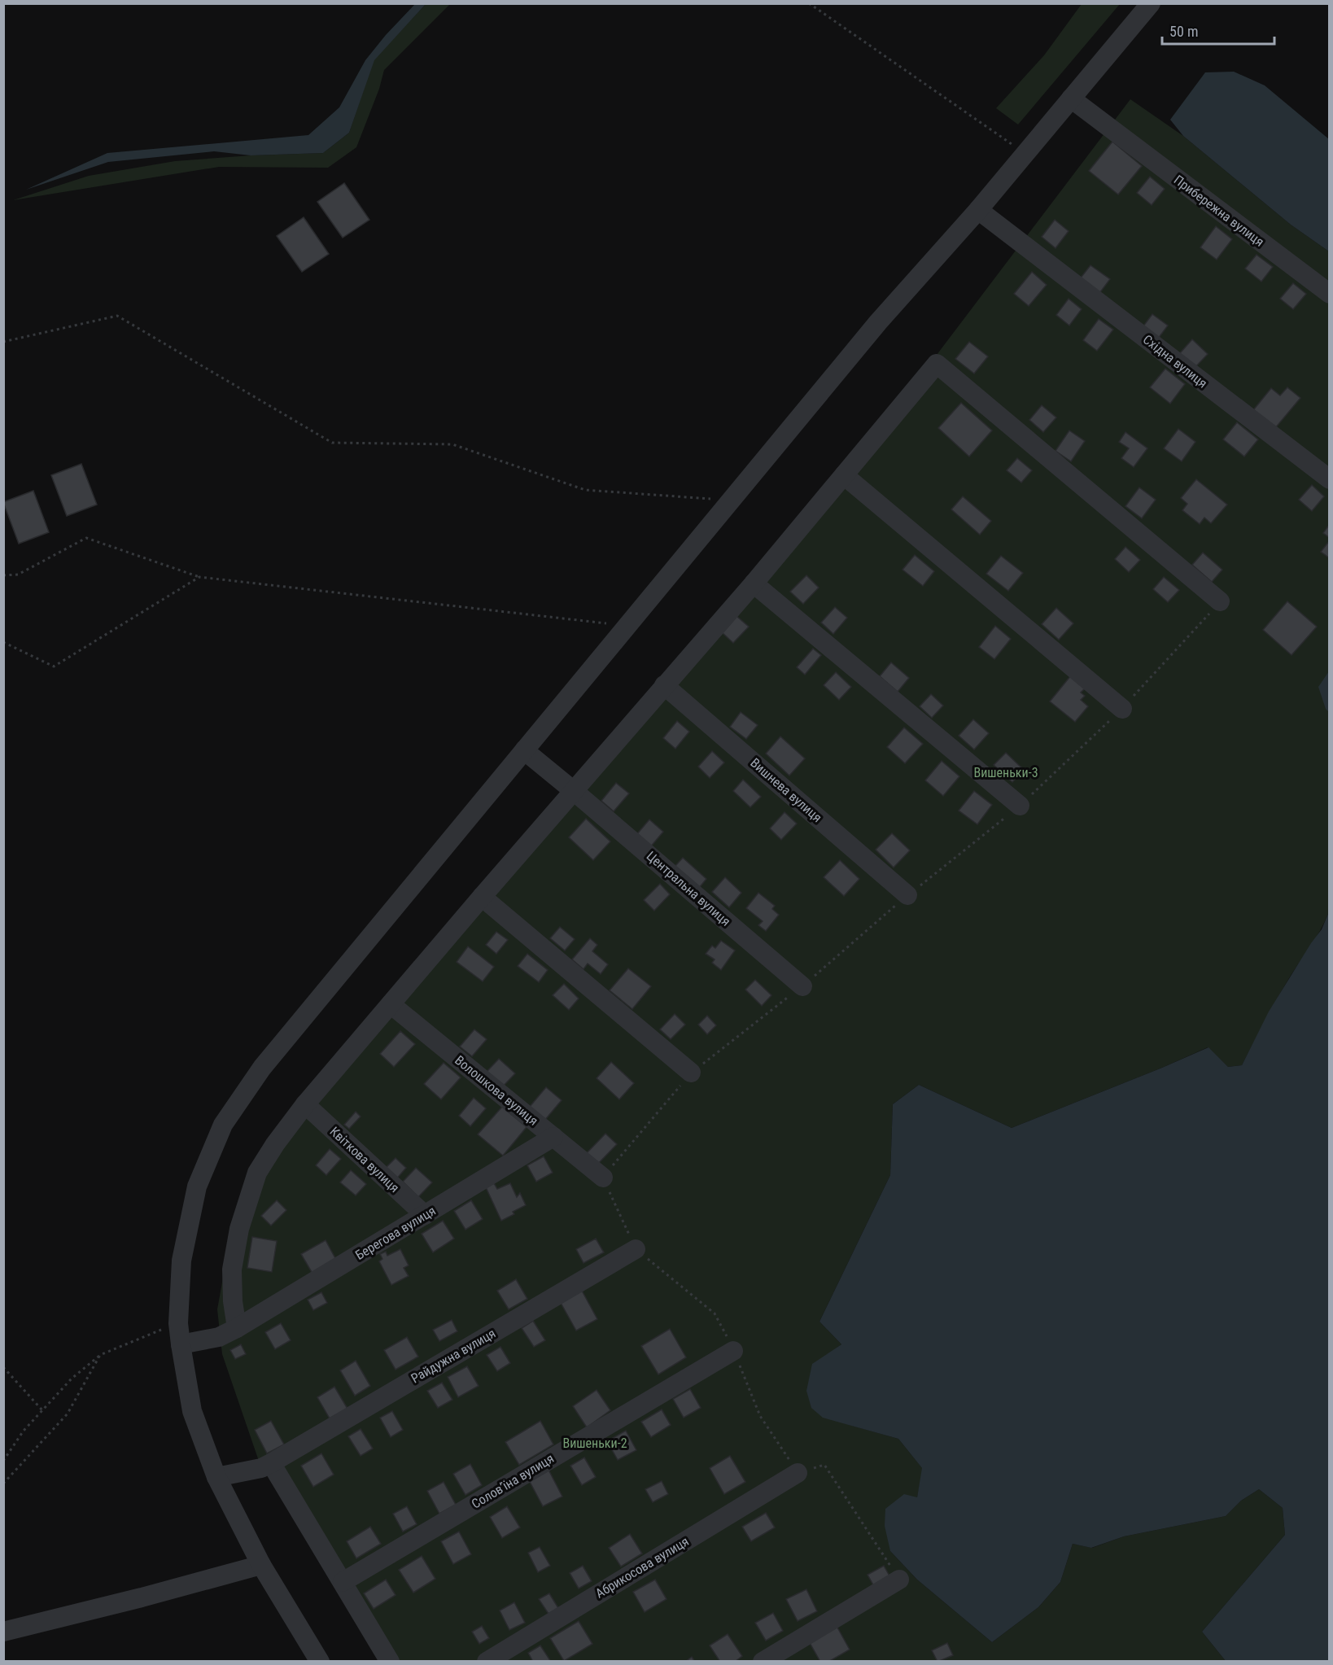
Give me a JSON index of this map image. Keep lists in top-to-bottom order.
{
  "streets": {
    "street": [
      "Прибережна вулиця",
      "Східна вулиця",
      "Вишнева вулиця",
      "Центральна вулиця",
      "Волошкова вулиця",
      "Квіткова вулиця",
      "Берегова вулиця",
      "Райдужна вулиця",
      "Соловʼїна вулиця",
      "Абрикосова вулиця"
    ]
  },
  "crossings": [
    ["Волошкова вулиця", "Берегова вулиця"],
    ["Квіткова вулиця", "Берегова вулиця"]
  ],
  "parks": ["Вишеньки-3", "Вишеньки-2"],
  "scale_bar": "50 m"
}
